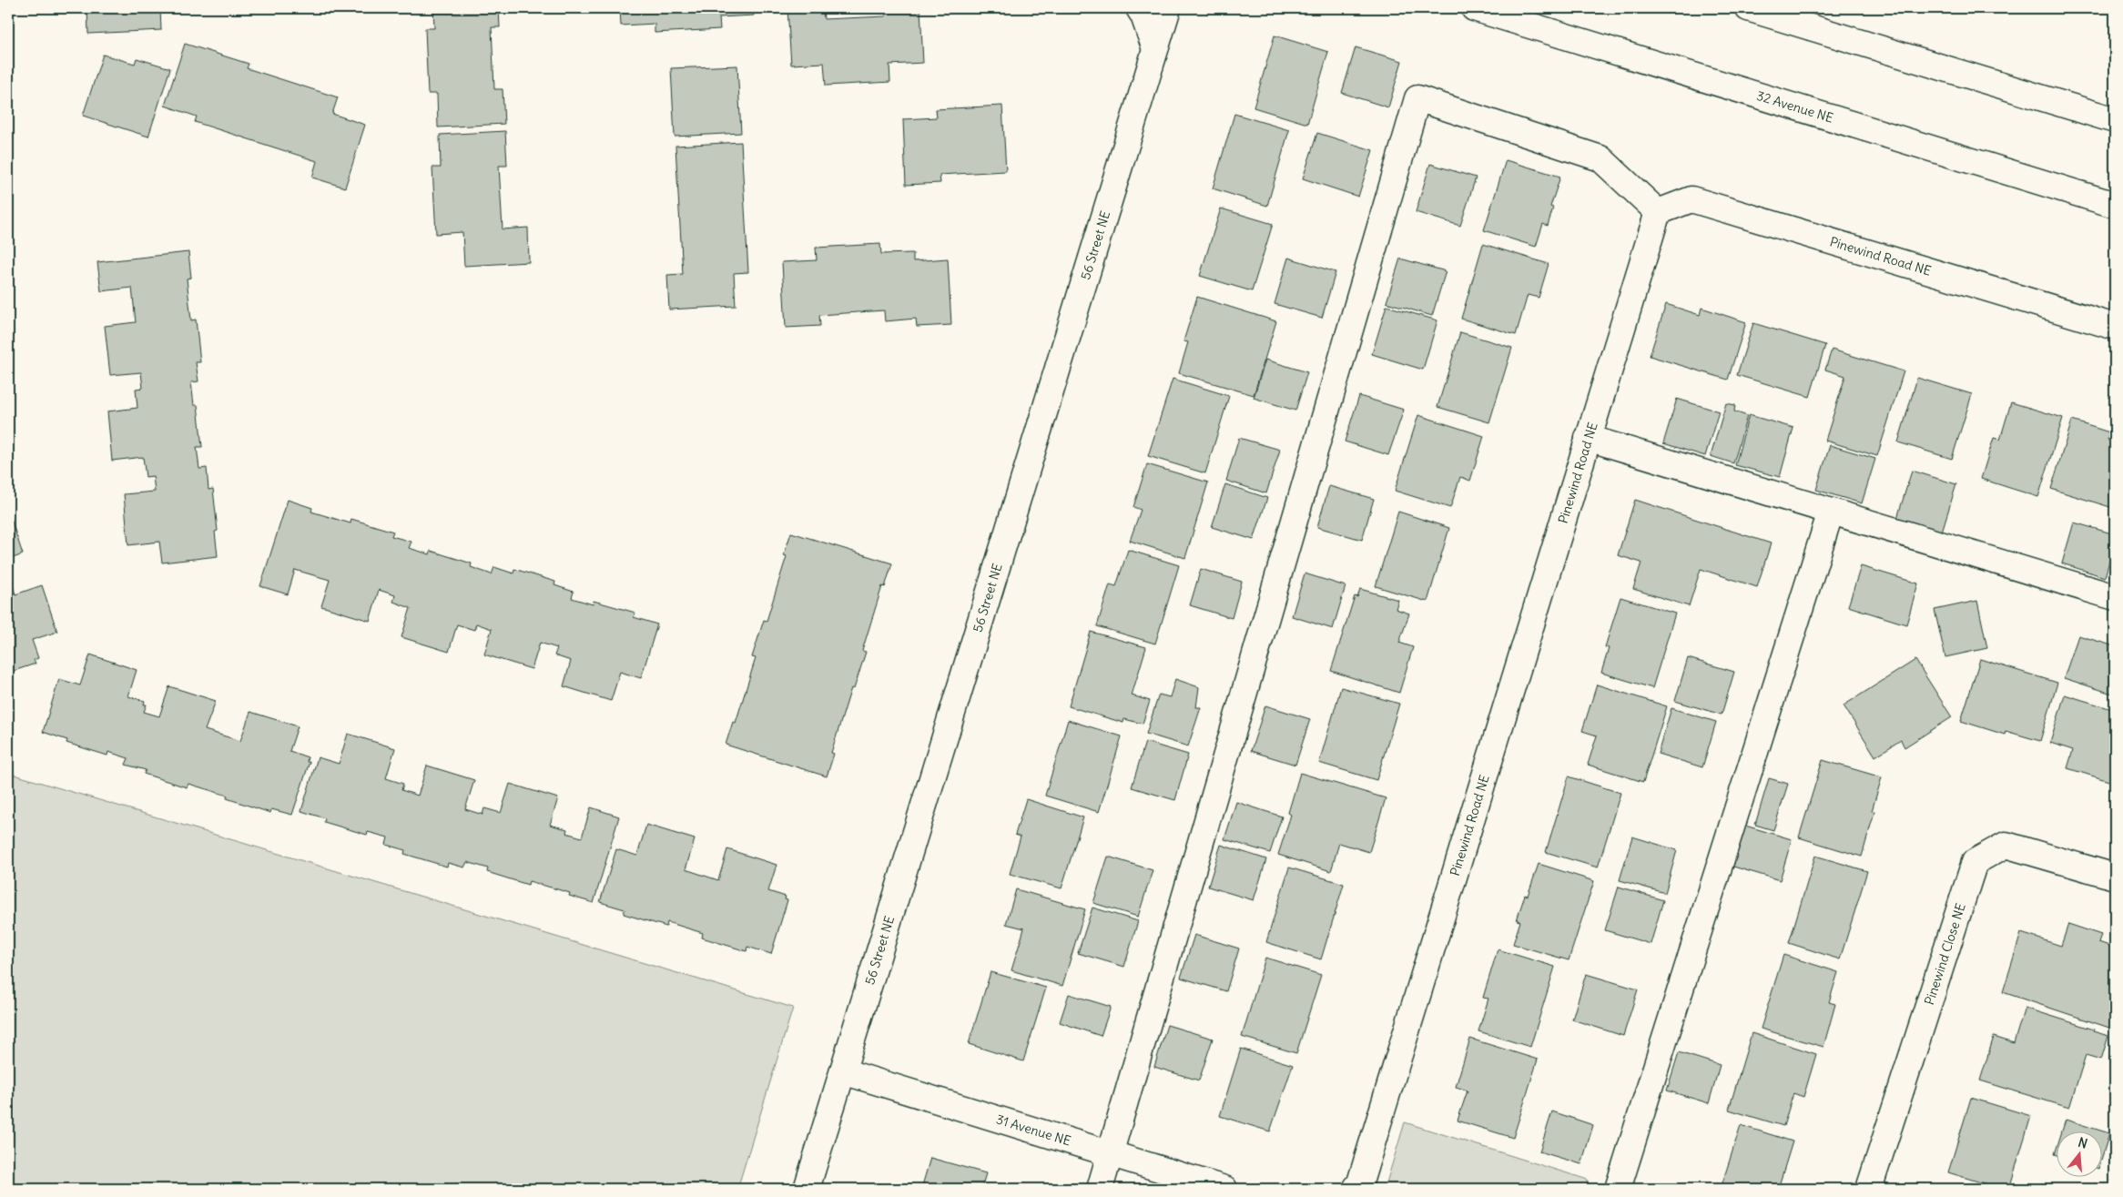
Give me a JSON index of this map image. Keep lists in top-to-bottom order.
{
  "streets": {
    "street": [
      "32 Avenue NE",
      "56 Street NE",
      "Pinewind Road NE",
      "Pinewind Close NE",
      "31 Avenue NE"
    ]
  },
  "crossings": [
    ["56 Street NE", "31 Avenue NE"]
  ],
  "north": "top"
}
